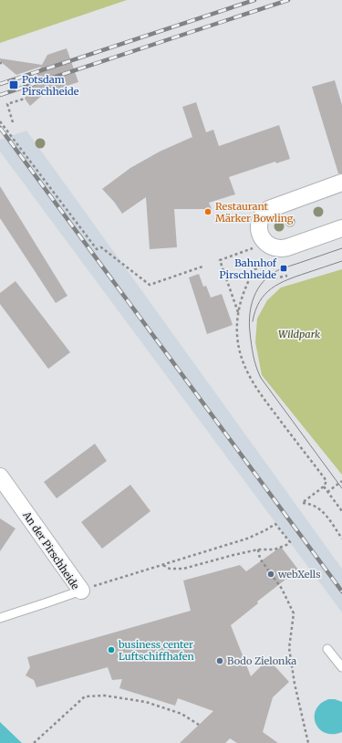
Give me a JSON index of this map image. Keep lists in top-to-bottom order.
{
  "streets": {
    "street": ["An der Pirschheide"]
  },
  "parks": ["Wildpark"],
  "places": {
    "transit": ["Potsdam Pirschheide", "Bahnhof Pirschheide"],
    "other": [
      "Restaurant Märker Bowling",
      "webXells",
      "business center Luftschiffhafen",
      "Bodo Zielonka"
    ]
  }
}
